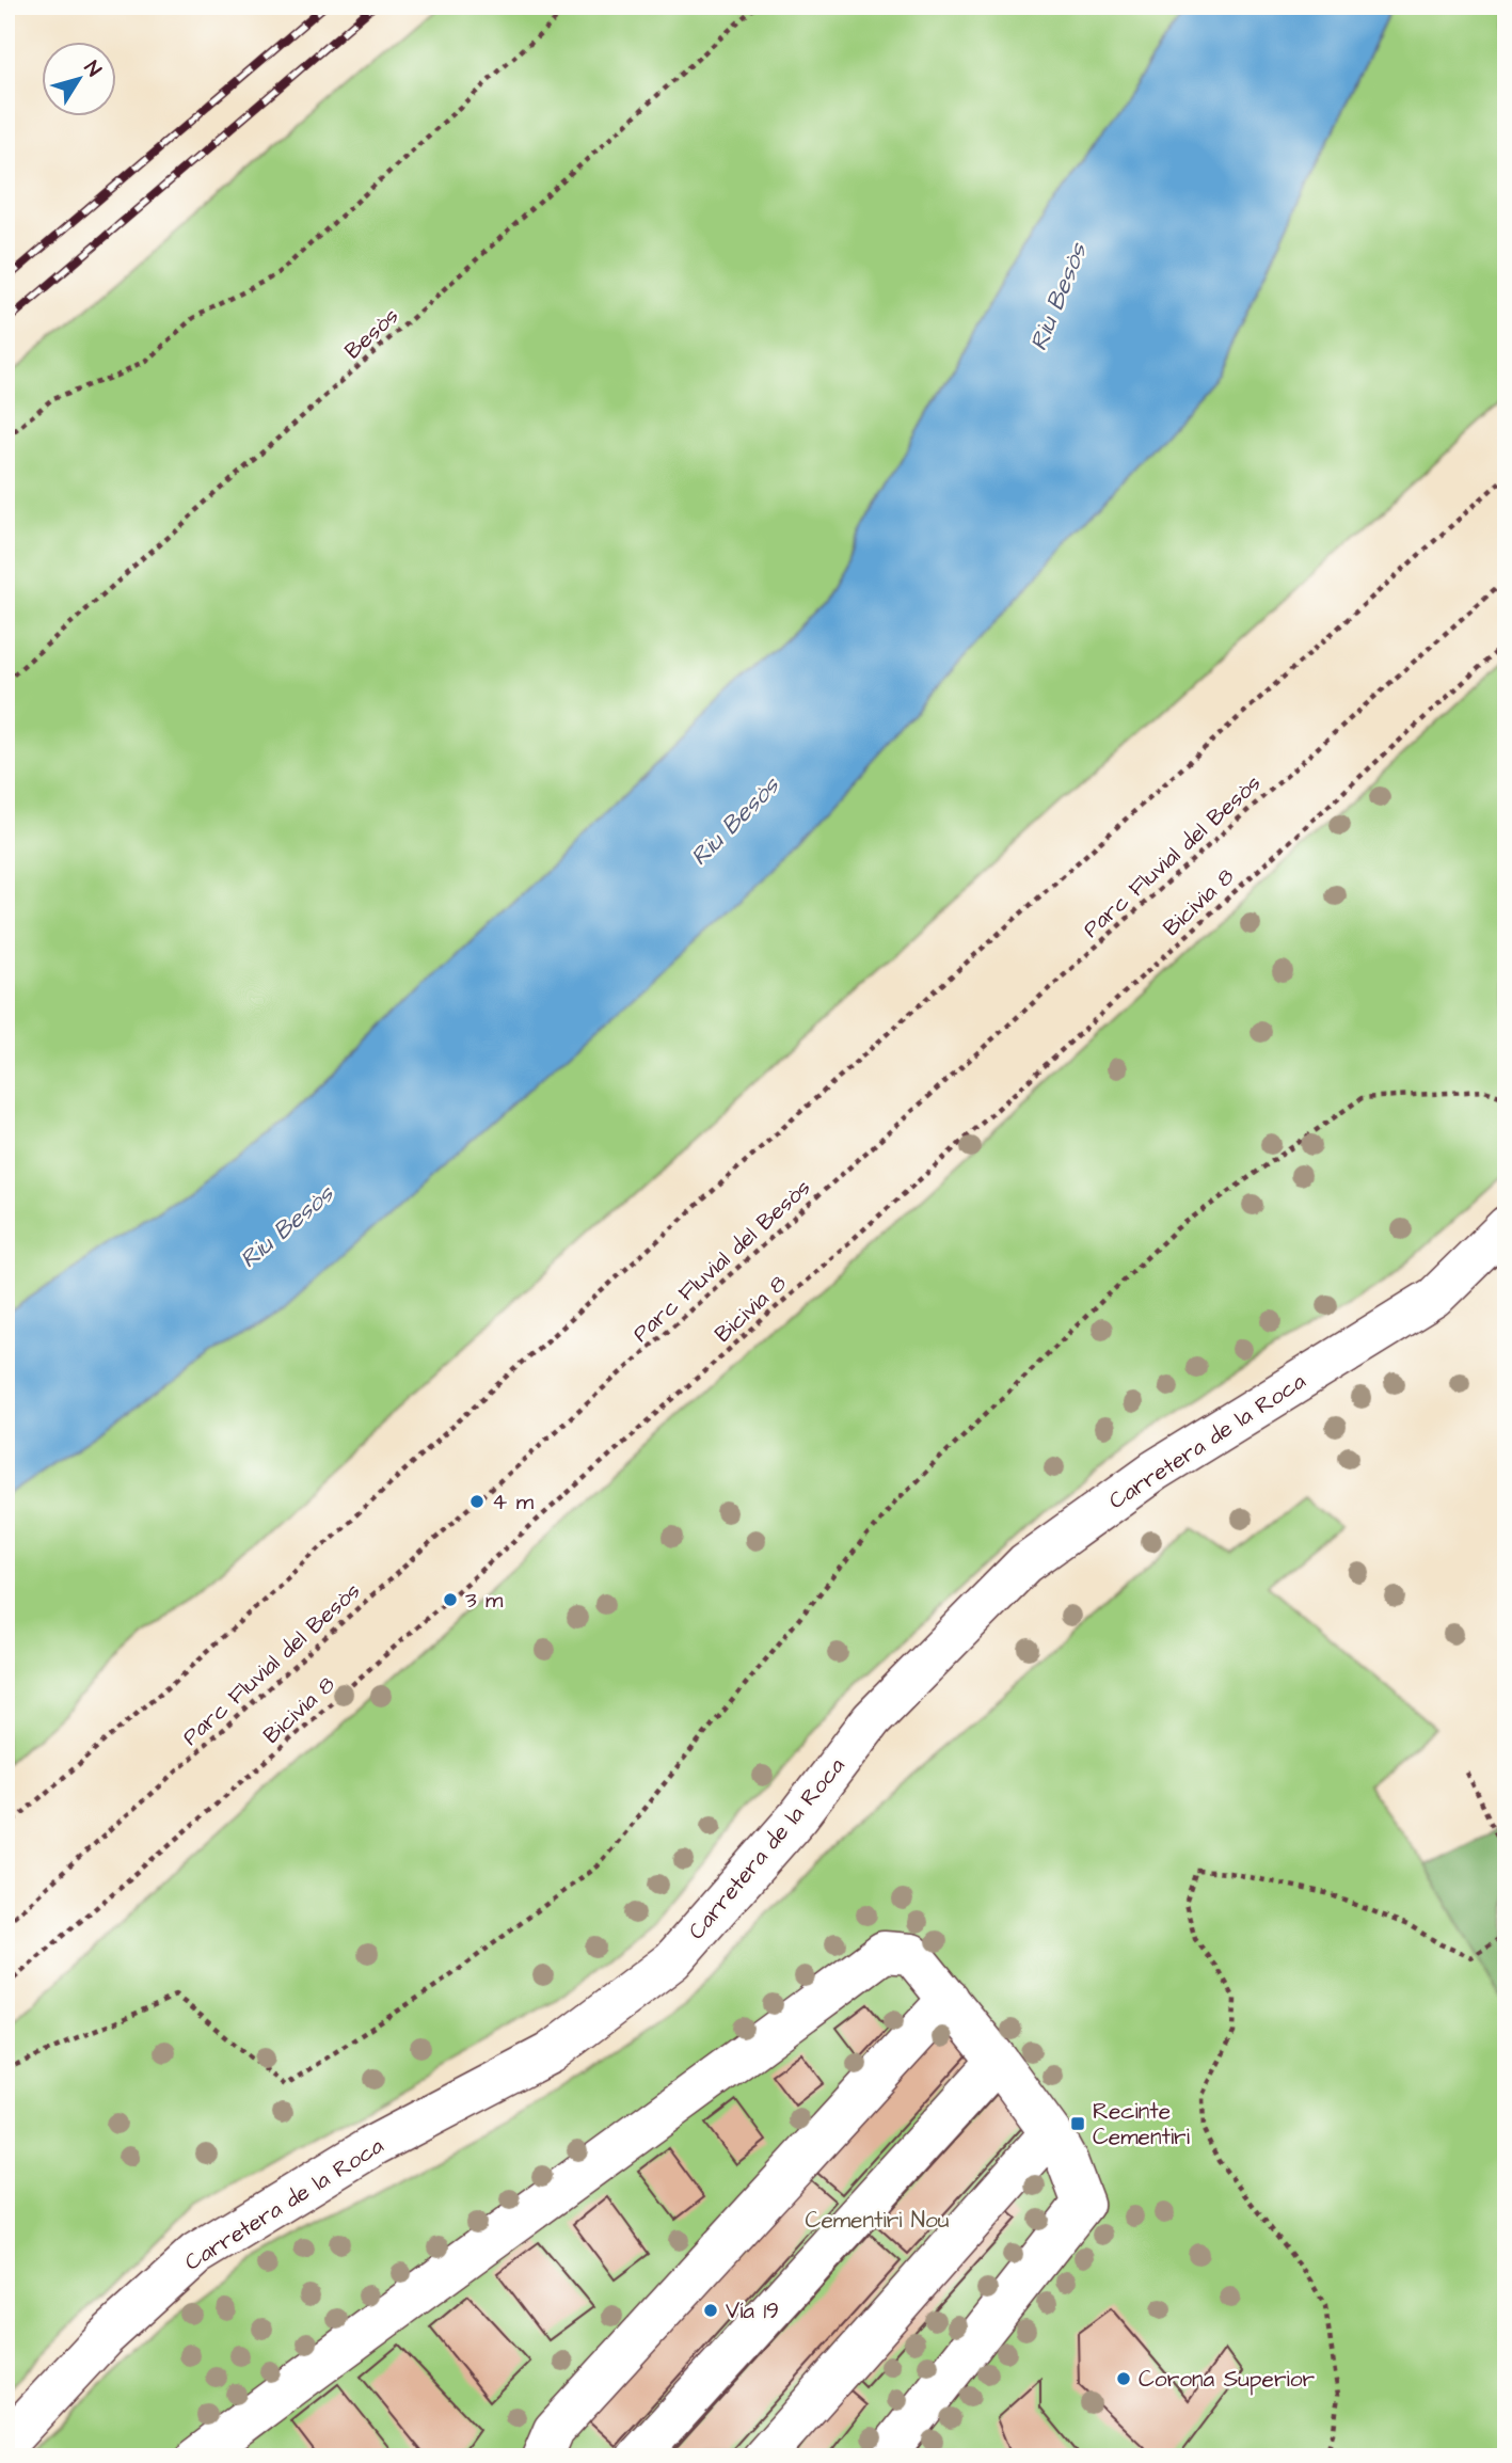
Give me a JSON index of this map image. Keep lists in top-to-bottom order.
{
  "streets": {
    "street": ["Carretera de la Roca"],
    "path": ["Besòs", "Parc Fluvial del Besòs", "Bicivia 8"]
  },
  "water": ["Riu Besòs"],
  "parks": ["Cementiri Nou"],
  "places": {
    "other": [
      "4 m",
      "3 m",
      "Vía 19",
      "Corona Superior"
    ],
    "transit": ["Recinte Cementiri"]
  },
  "north": "top right"
}
